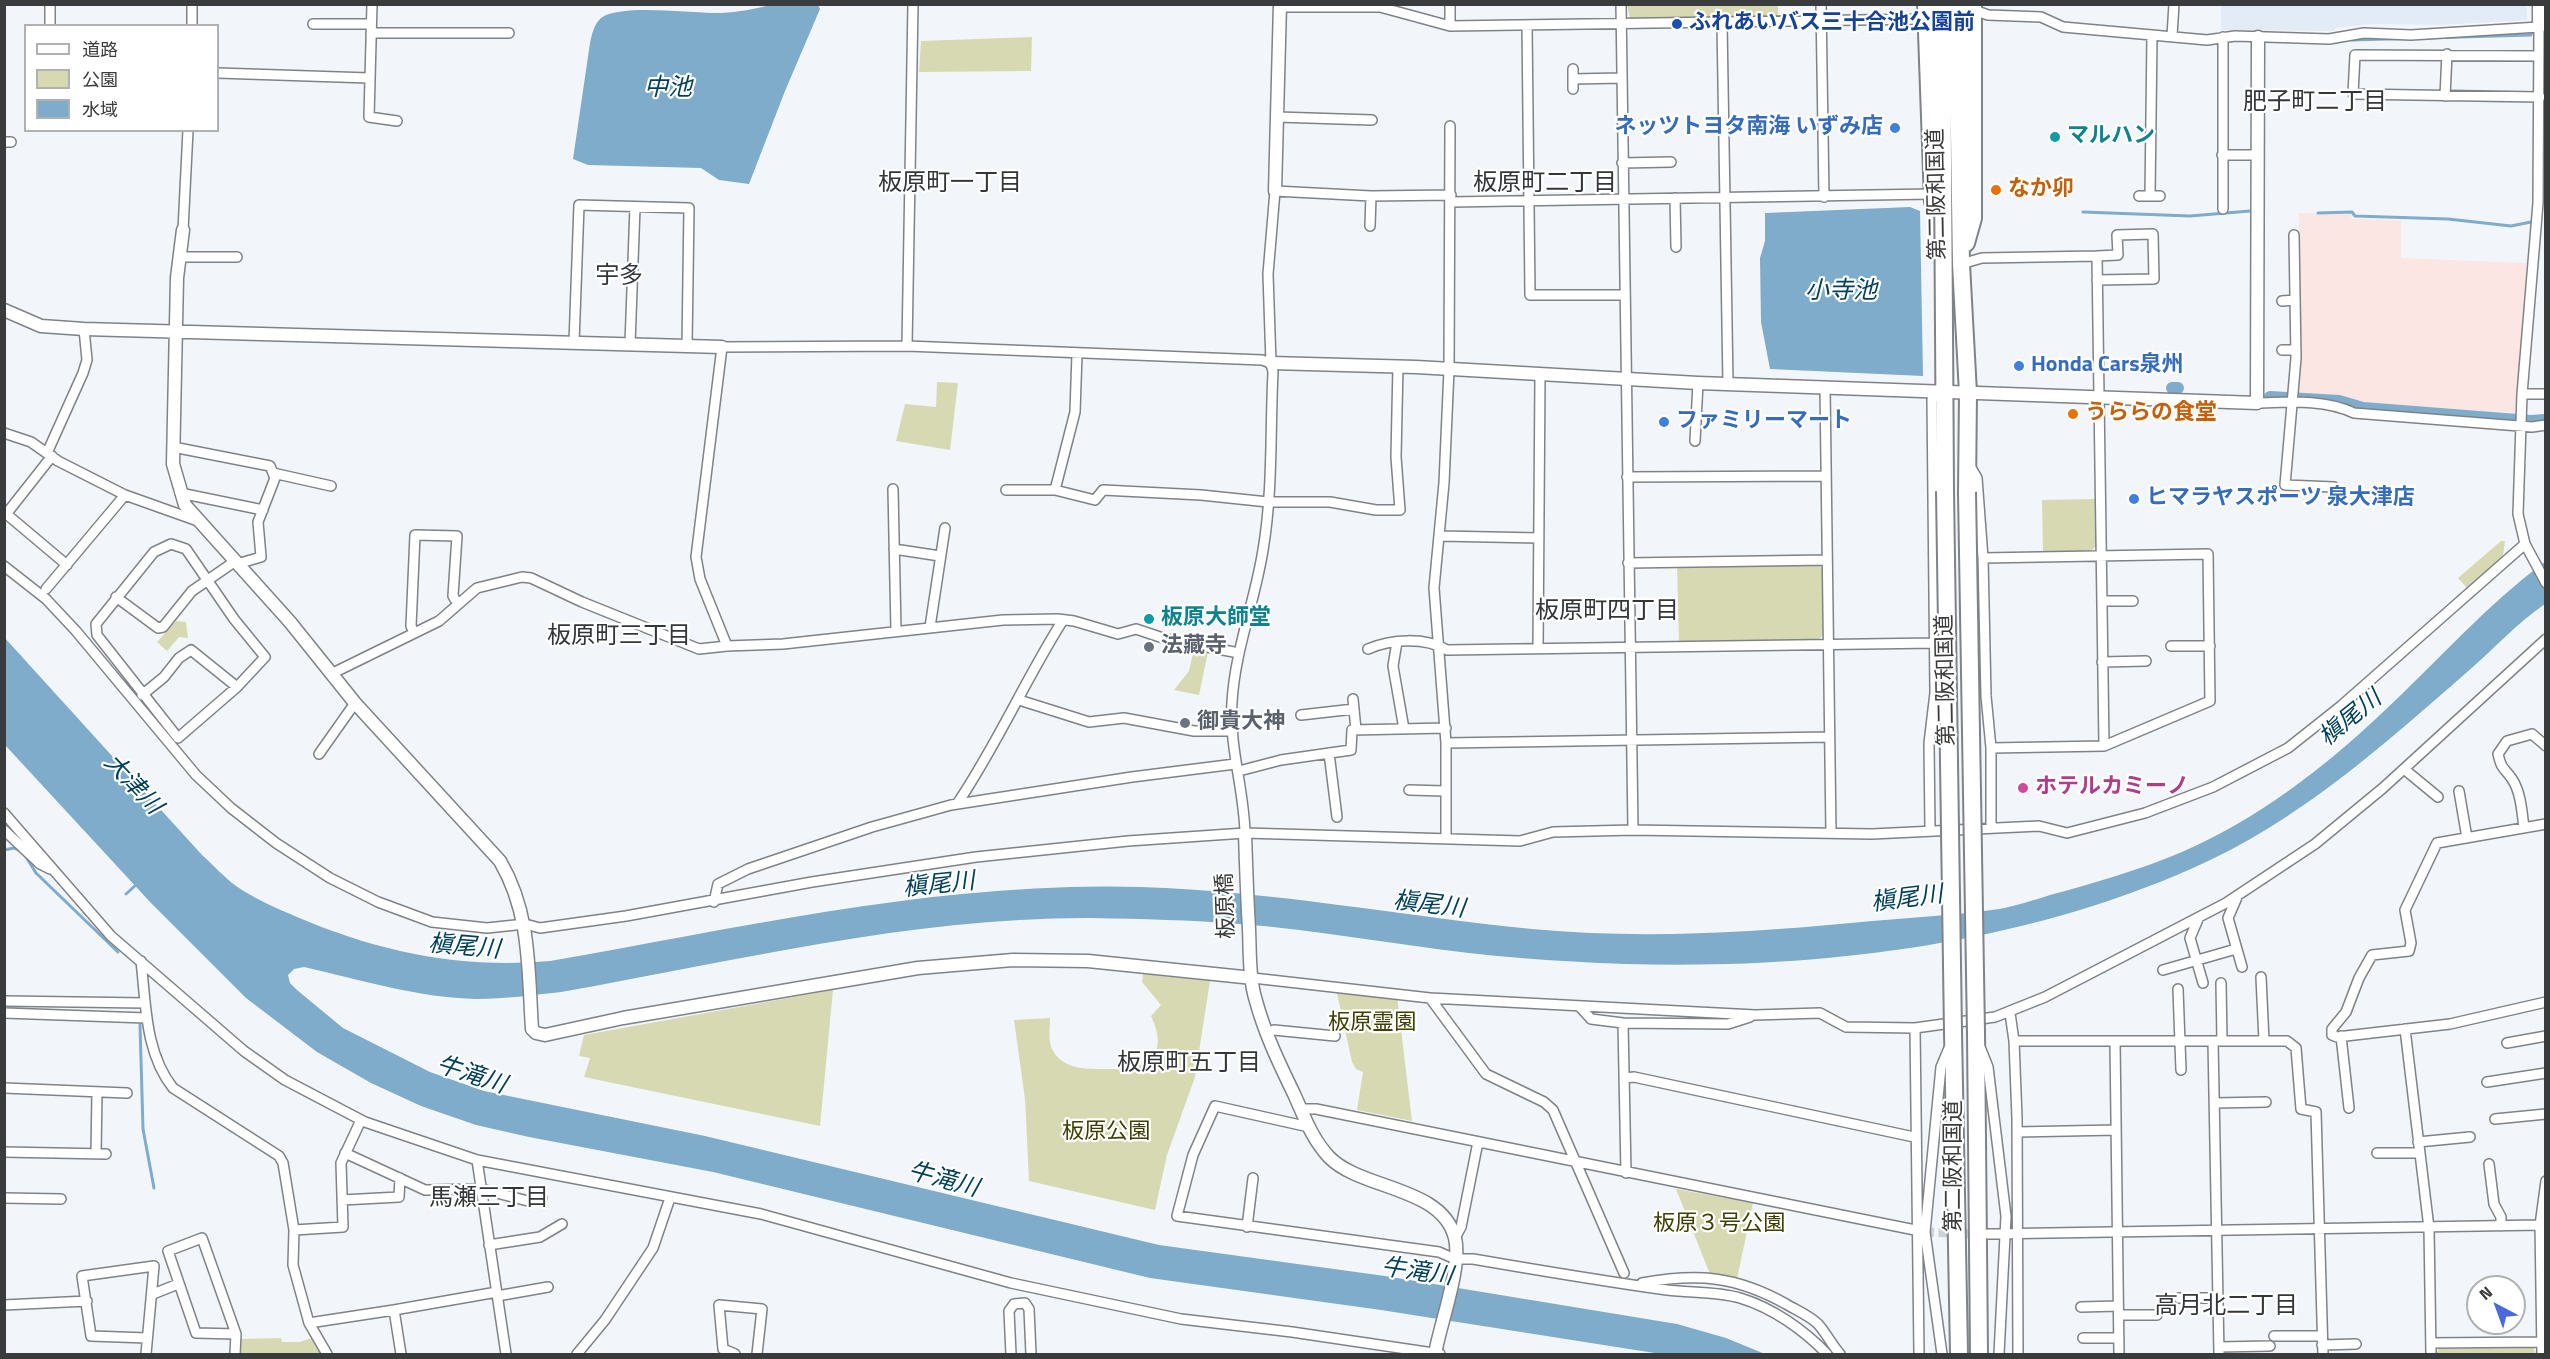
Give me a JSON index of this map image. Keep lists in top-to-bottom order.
{
  "streets": {
    "highway": ["第二阪和国道"],
    "street": ["板原橋"]
  },
  "districts": [
    "肥子町二丁目",
    "板原町一丁目",
    "板原町二丁目",
    "宇多",
    "板原町四丁目",
    "板原町三丁目",
    "板原町五丁目",
    "馬瀬三丁目",
    "高月北二丁目"
  ],
  "water": [
    "中池",
    "小寺池",
    "槇尾川",
    "大津川",
    "牛滝川"
  ],
  "parks": ["板原霊園", "板原公園", "板原３号公園"],
  "places": [
    "ふれあいバス三十合池公園前",
    "ネッツトヨタ南海 いずみ店",
    "マルハン",
    "なか卯",
    "Honda Cars泉州",
    "うららの食堂",
    "ファミリーマート",
    "ヒマラヤスポーツ 泉大津店",
    "板原大師堂",
    "法藏寺",
    "御貴大神",
    "ホテルカミーノ"
  ],
  "legend": ["道路", "公園", "水域"],
  "north": "top left"
}
